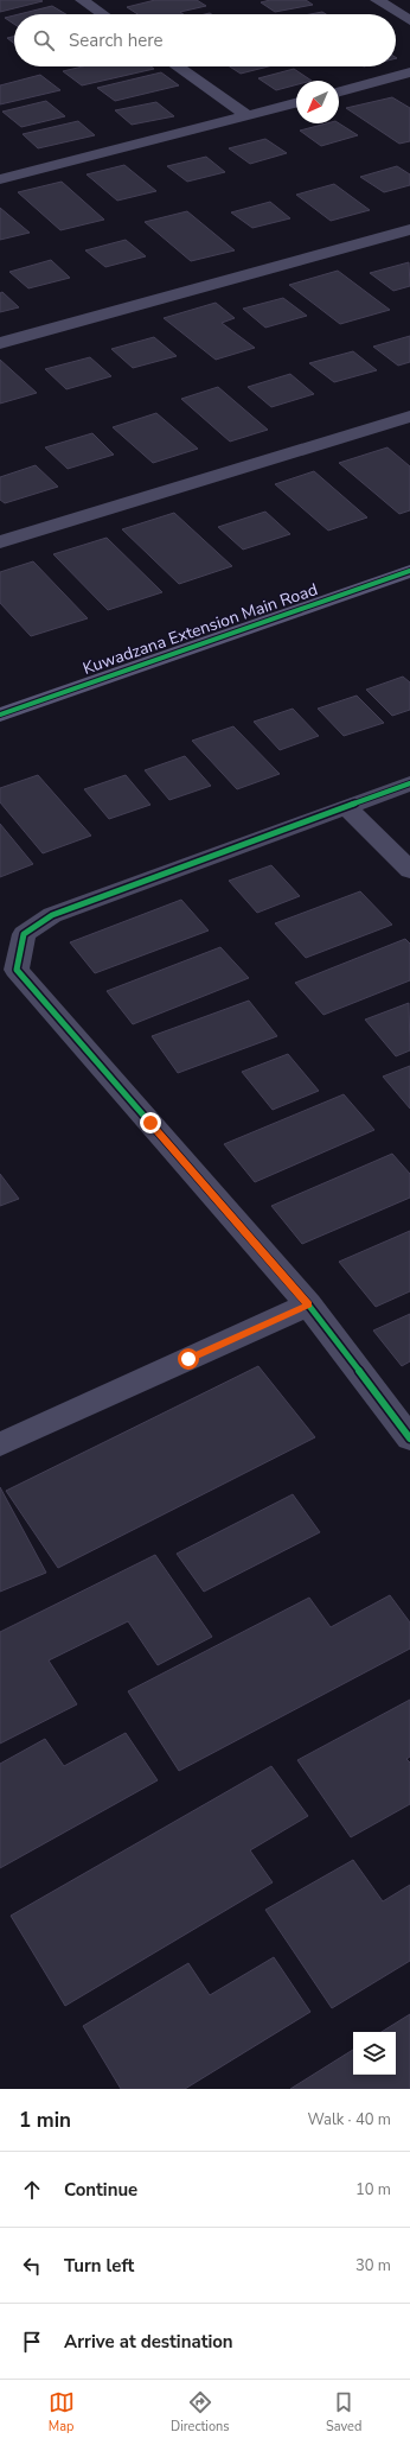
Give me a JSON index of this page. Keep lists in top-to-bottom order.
{
  "streets": {
    "street": ["Kuwadzana Extension Main Road"]
  },
  "north": "bottom left",
  "page": {
    "search": "Search here",
    "heading": ["1 min", "Walk · 40 m"],
    "list": [
      ["Continue", "10 m"],
      ["Turn left", "30 m"],
      "Arrive at destination"
    ],
    "nav": ["Map", "Directions", "Saved"]
  }
}
